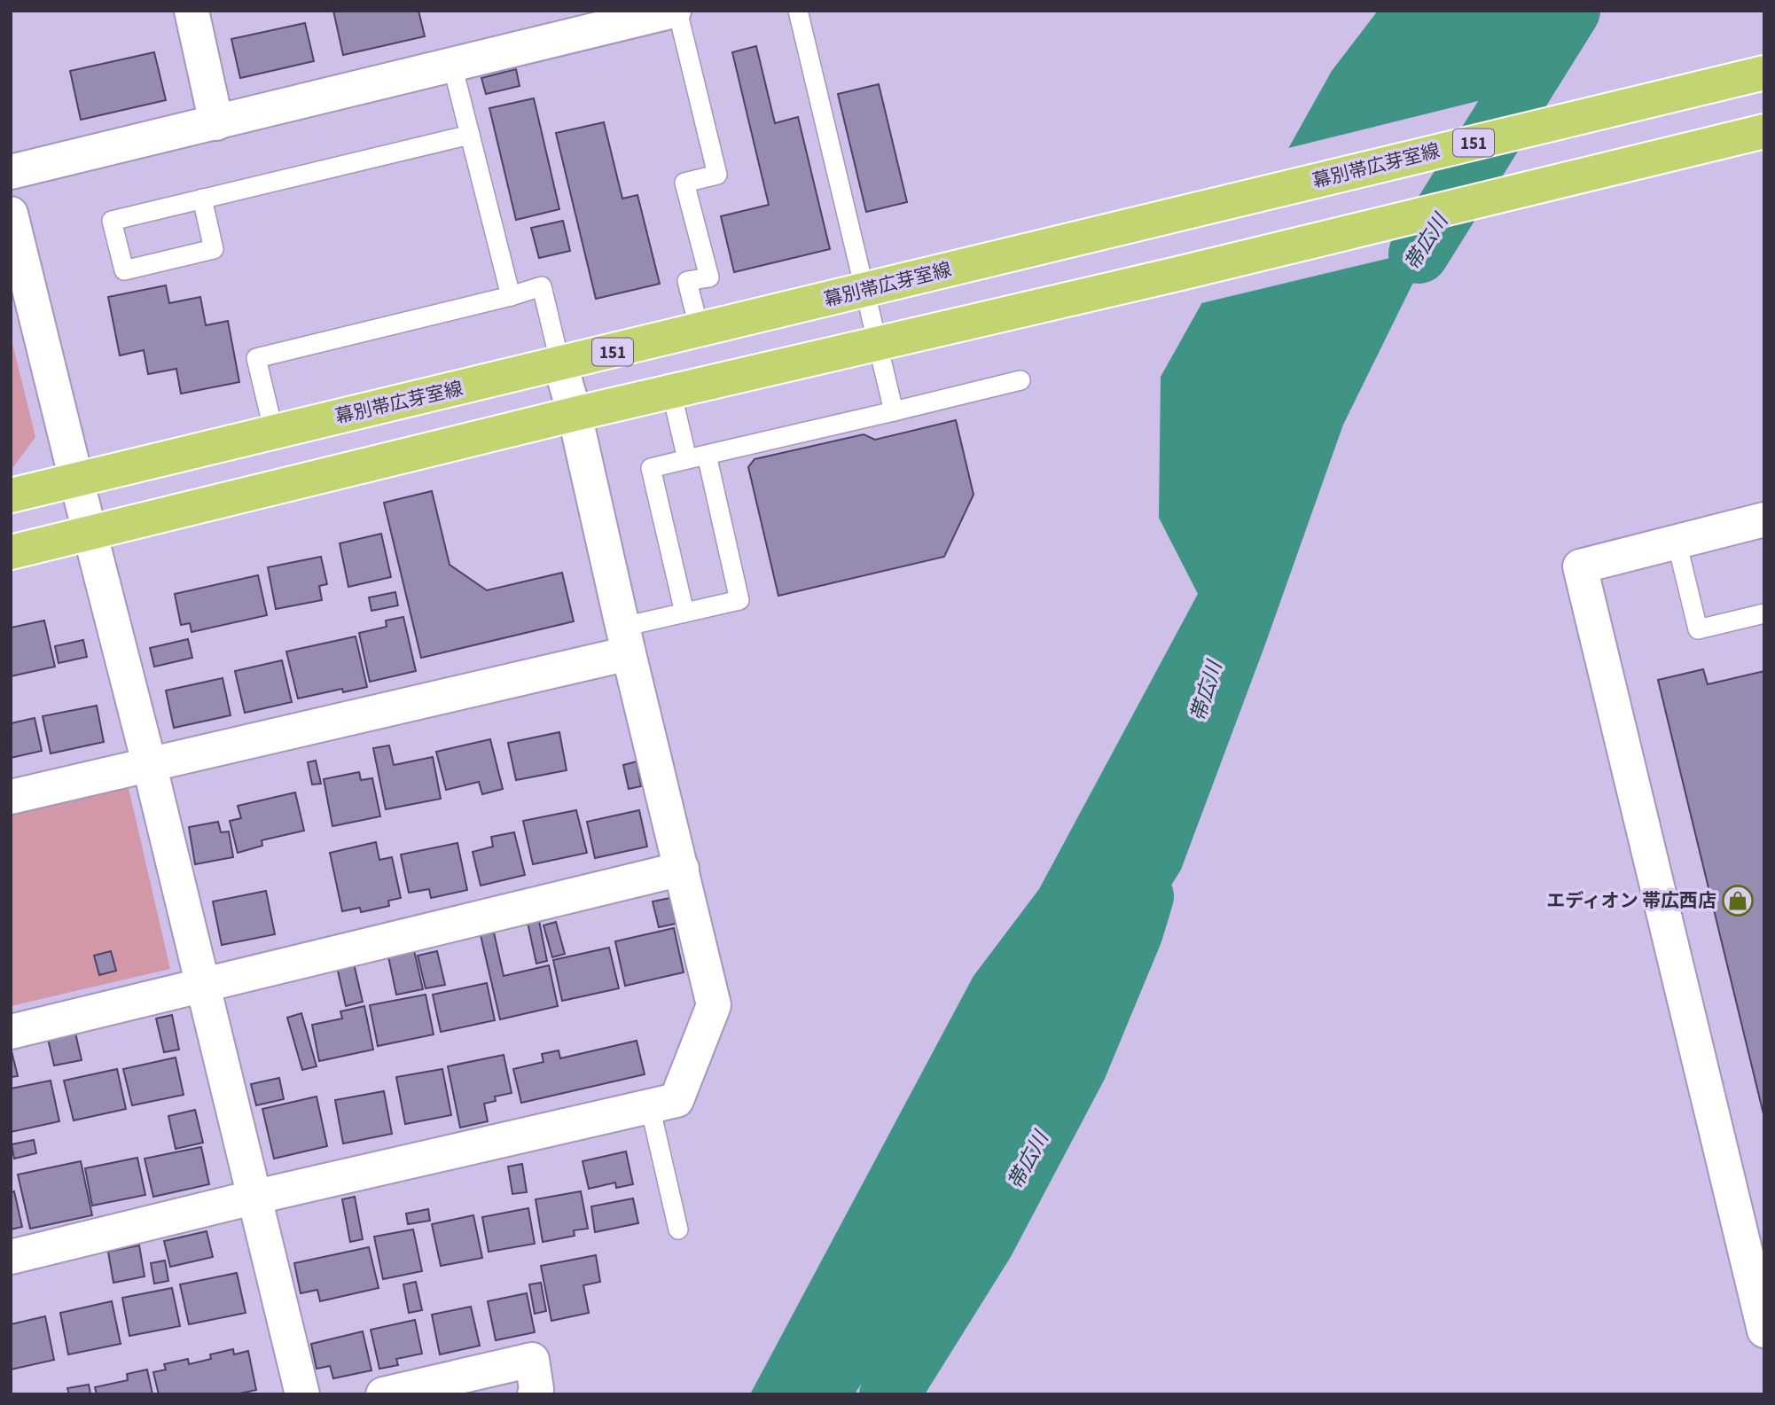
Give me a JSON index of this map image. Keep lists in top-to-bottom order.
{
  "streets": {
    "main road": ["151", "幕別帯広芽室線"]
  },
  "water": ["帯広川"],
  "places": {
    "shop": ["エディオン 帯広西店"]
  }
}
